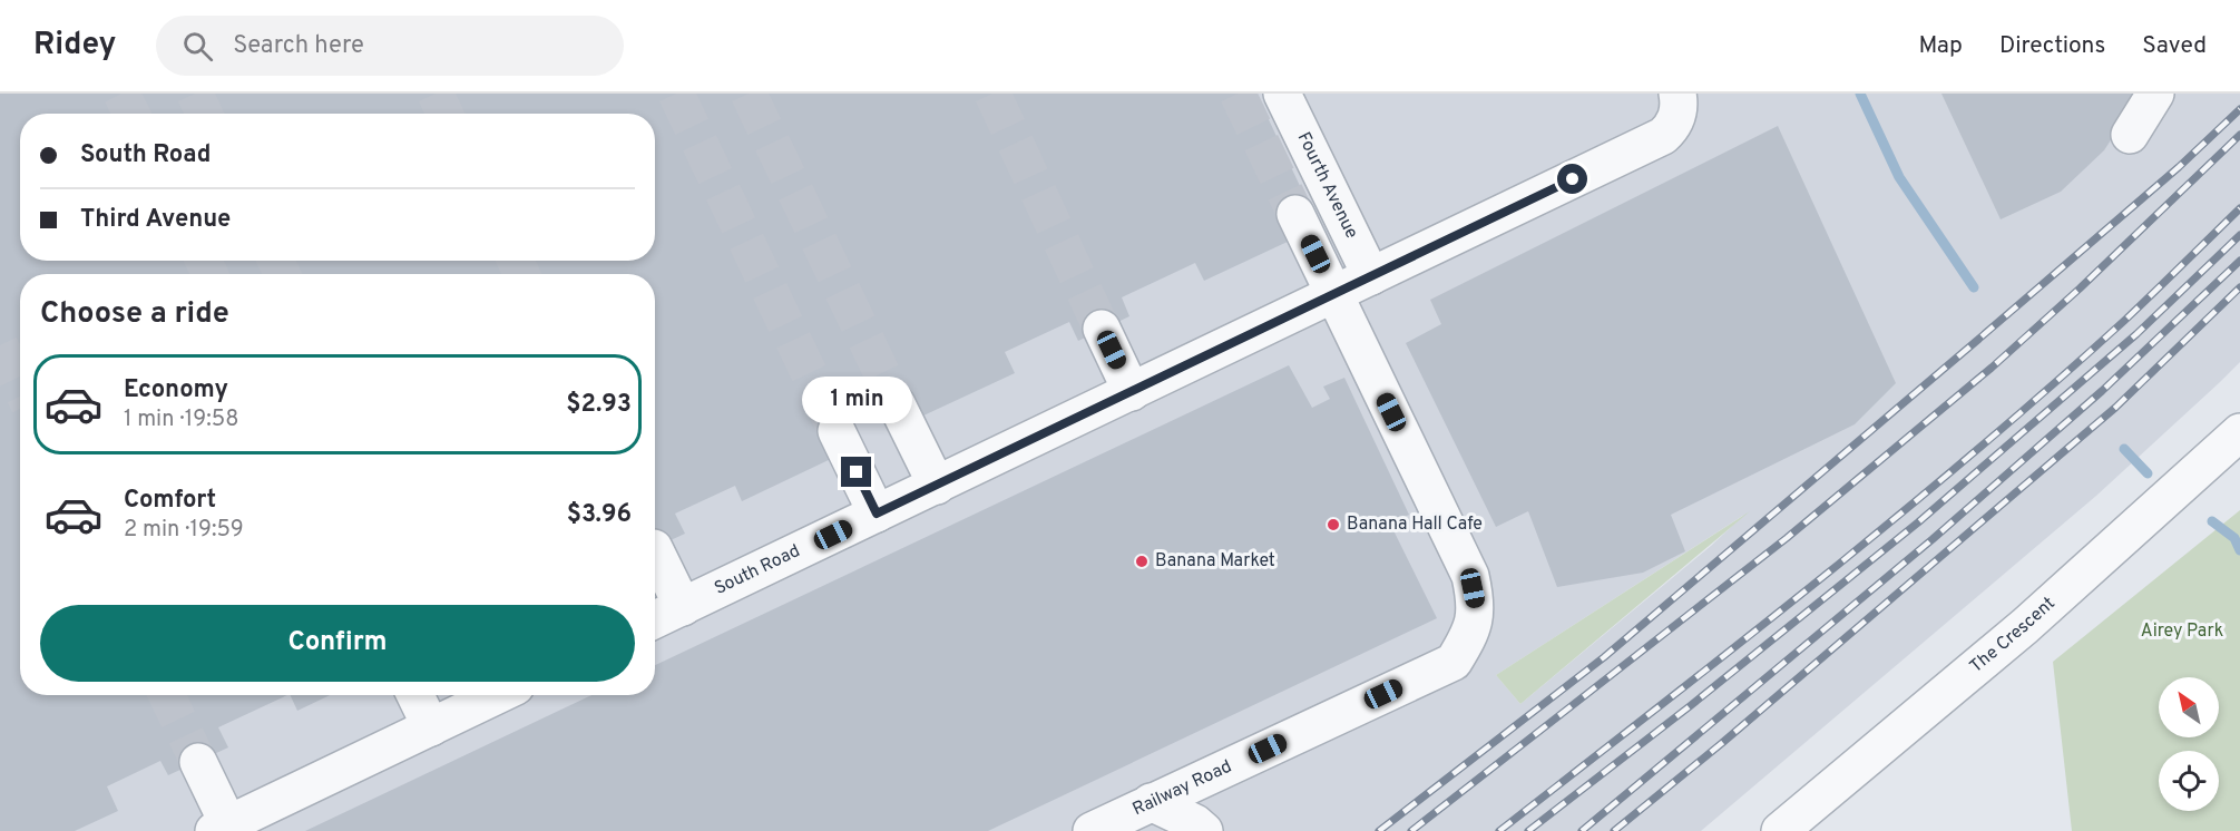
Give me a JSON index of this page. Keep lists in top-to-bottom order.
{
  "streets": {
    "street": [
      "Fourth Avenue",
      "South Road",
      "The Crescent",
      "Railway Road"
    ]
  },
  "crossings": [
    ["Fourth Avenue", "South Road"],
    ["South Road", "Railway Road"]
  ],
  "parks": ["Airey Park"],
  "places": ["Banana Hall Cafe", "Banana Market"],
  "north": "top left",
  "page": {
    "header": "Ridey",
    "search": "Search here",
    "nav": ["Map", "Directions", "Saved"],
    "banner": ["South Road", "Third Avenue"],
    "heading": "Choose a ride",
    "list": [
      {
        "name": "Economy",
        "note": "1 min · 19:58",
        "value": "$2.93"
      },
      {
        "name": "Comfort",
        "note": "2 min · 19:59",
        "value": "$3.96"
      }
    ],
    "bubble": "1 min",
    "buttons": "Confirm"
  }
}
